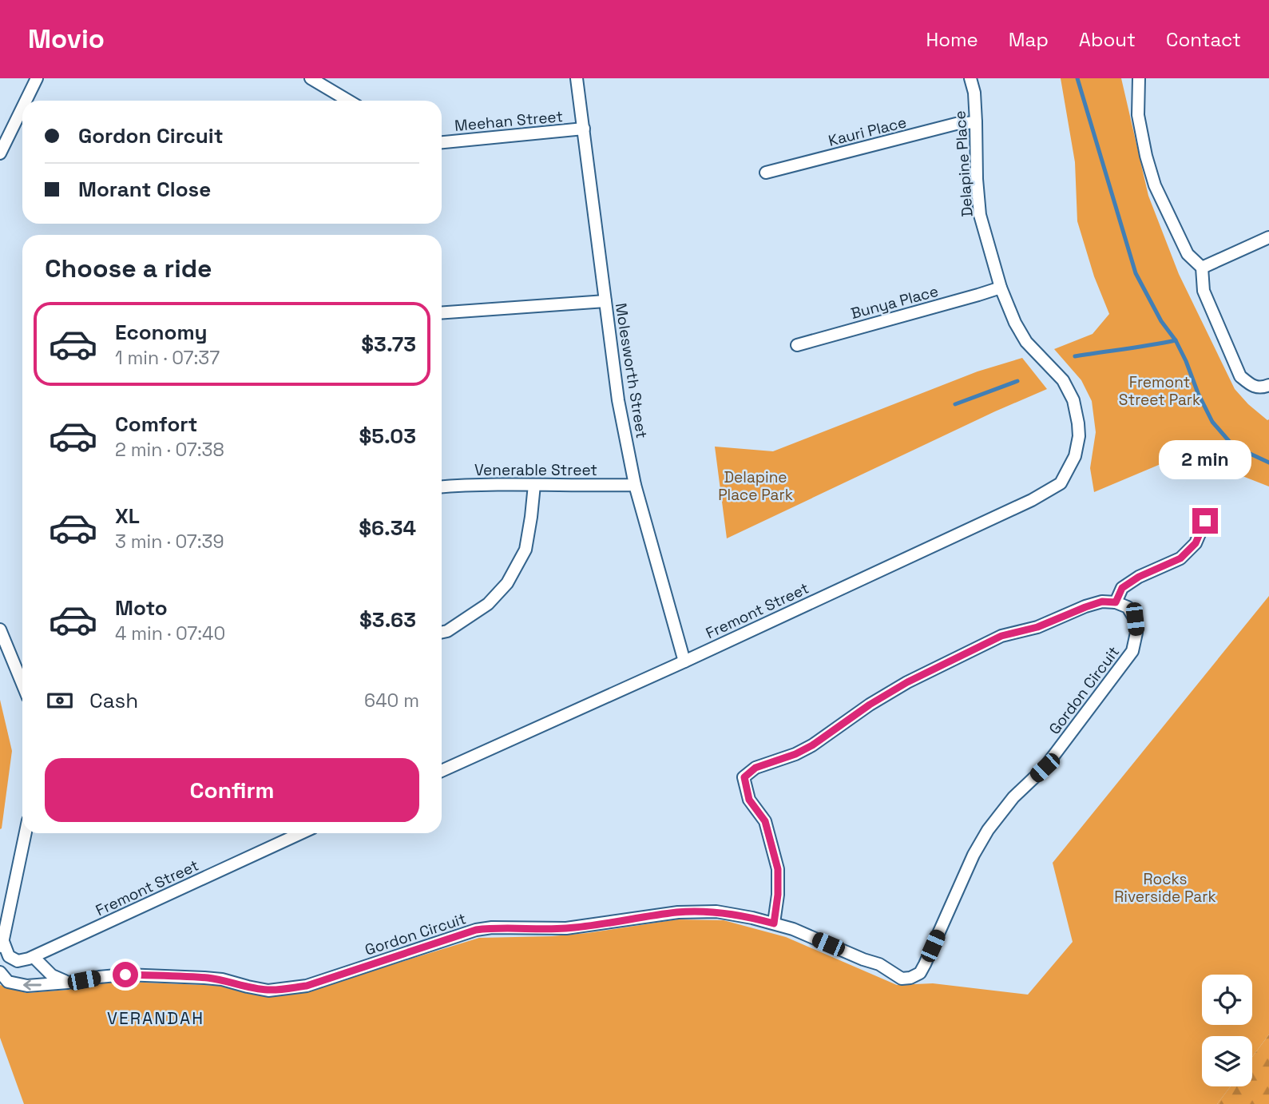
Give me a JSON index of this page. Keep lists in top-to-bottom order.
{
  "streets": {
    "street": [
      "Meehan Street",
      "Kauri Place",
      "Delapine Place",
      "Bunya Place",
      "Molesworth Street",
      "Venerable Street",
      "Fremont Street",
      "Gordon Circuit"
    ]
  },
  "crossings": [
    ["Meehan Street", "Molesworth Street"],
    ["Kauri Place", "Delapine Place"],
    ["Delapine Place", "Bunya Place"],
    ["Delapine Place", "Fremont Street"],
    ["Molesworth Street", "Venerable Street"],
    ["Molesworth Street", "Fremont Street"]
  ],
  "districts": ["VERANDAH"],
  "parks": ["Fremont Street Park", "Delapine Place Park", "Rocks Riverside Park"],
  "page": {
    "header": "Movio",
    "nav": [
      "Home",
      "Map",
      "About",
      "Contact"
    ],
    "banner": ["Gordon Circuit", "Morant Close"],
    "heading": "Choose a ride",
    "list": [
      {
        "name": "Economy",
        "note": "1 min · 07:37",
        "value": "$3.73"
      },
      {
        "name": "Comfort",
        "note": "2 min · 07:38",
        "value": "$5.03"
      },
      {
        "name": "XL",
        "note": "3 min · 07:39",
        "value": "$6.34"
      },
      {
        "name": "Moto",
        "note": "4 min · 07:40",
        "value": "$3.63"
      }
    ],
    "bubble": "2 min",
    "pay": ["Cash", "640 m"],
    "buttons": "Confirm"
  }
}
